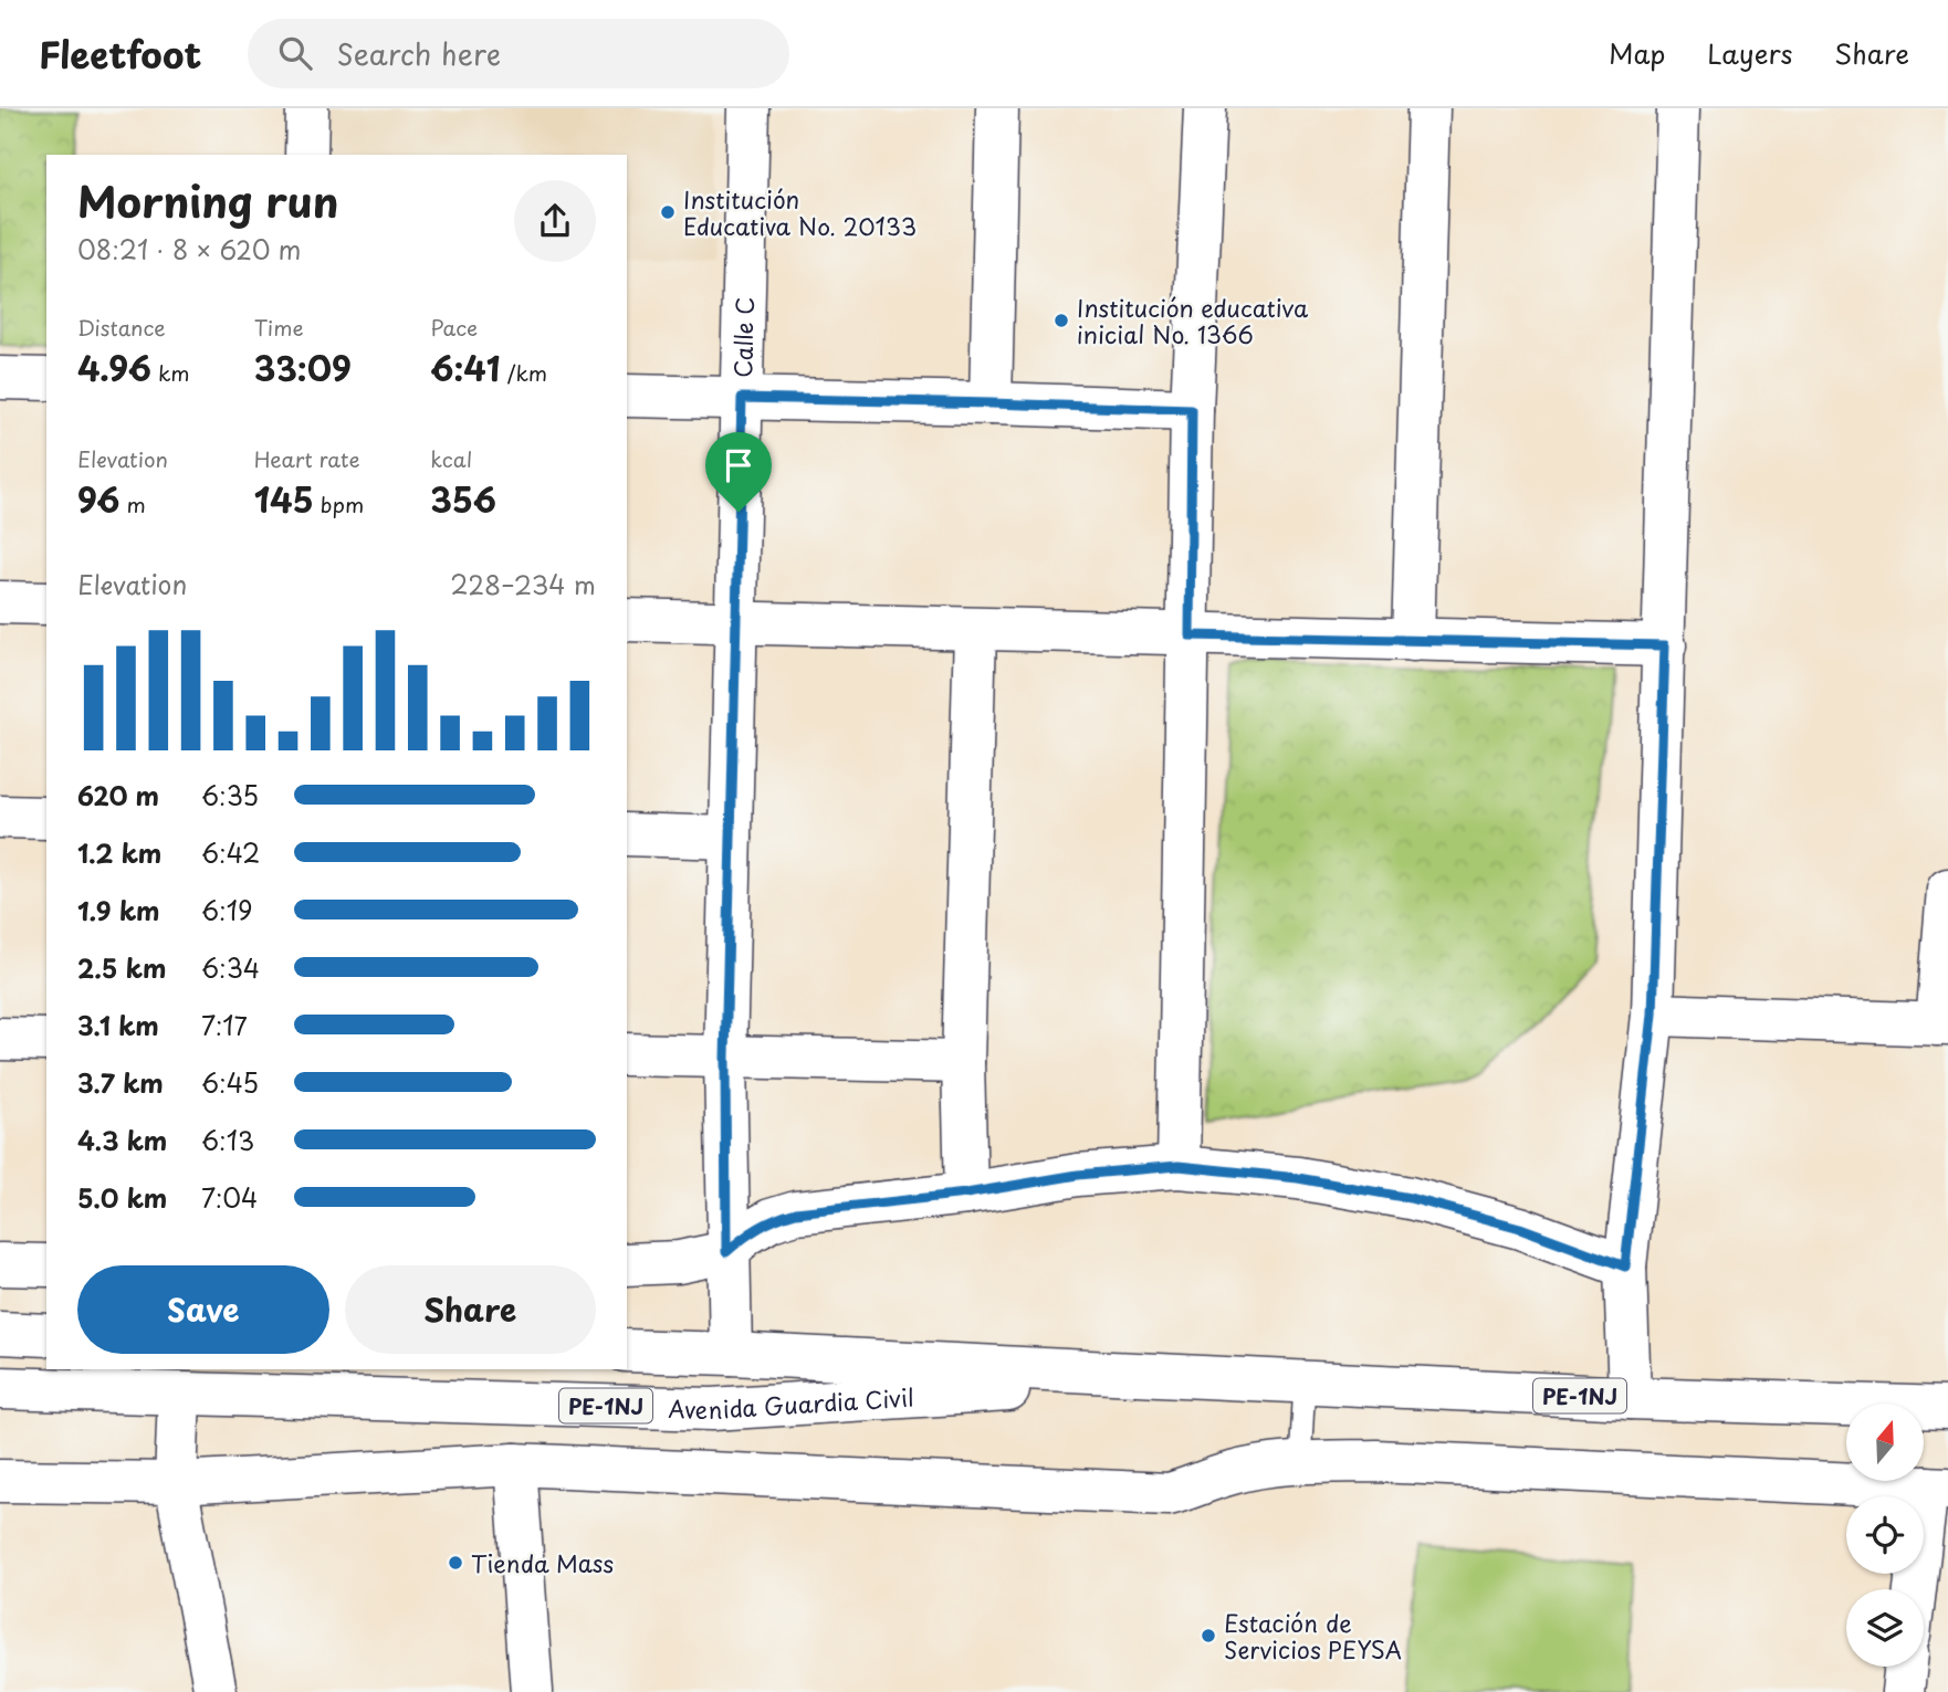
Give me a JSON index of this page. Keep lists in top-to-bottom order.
{
  "streets": {
    "main road": ["Calle C", "PE-1NJ", "Avenida Guardia Civil"]
  },
  "crossings": [
    ["Calle C", "Avenida Guardia Civil"]
  ],
  "places": [
    "Institución Educativa No. 20133",
    "Institución educativa inicial No. 1366",
    "Tienda Mass",
    "Estación de Servicios PEYSA"
  ],
  "north": "top",
  "page": {
    "header": "Fleetfoot",
    "search": "Search here",
    "nav": ["Map", "Layers", "Share"],
    "heading": ["Morning run", "08:21 · 8 × 620 m"],
    "stats": [
      ["Distance", "4.96 km"],
      ["Time", "33:09"],
      ["Pace", "6:41 /km"],
      ["Elevation", "96 m"],
      ["Heart rate", "145 bpm"],
      ["kcal", "356"]
    ],
    "chart": ["Elevation", "228–234 m"],
    "list": [
      {
        "name": "620 m",
        "note": "6:35"
      },
      {
        "name": "1.2 km",
        "note": "6:42"
      },
      {
        "name": "1.9 km",
        "note": "6:19"
      },
      {
        "name": "2.5 km",
        "note": "6:34"
      },
      {
        "name": "3.1 km",
        "note": "7:17"
      },
      {
        "name": "3.7 km",
        "note": "6:45"
      },
      {
        "name": "4.3 km",
        "note": "6:13"
      },
      {
        "name": "5.0 km",
        "note": "7:04"
      }
    ],
    "buttons": ["Save", "Share"]
  }
}
